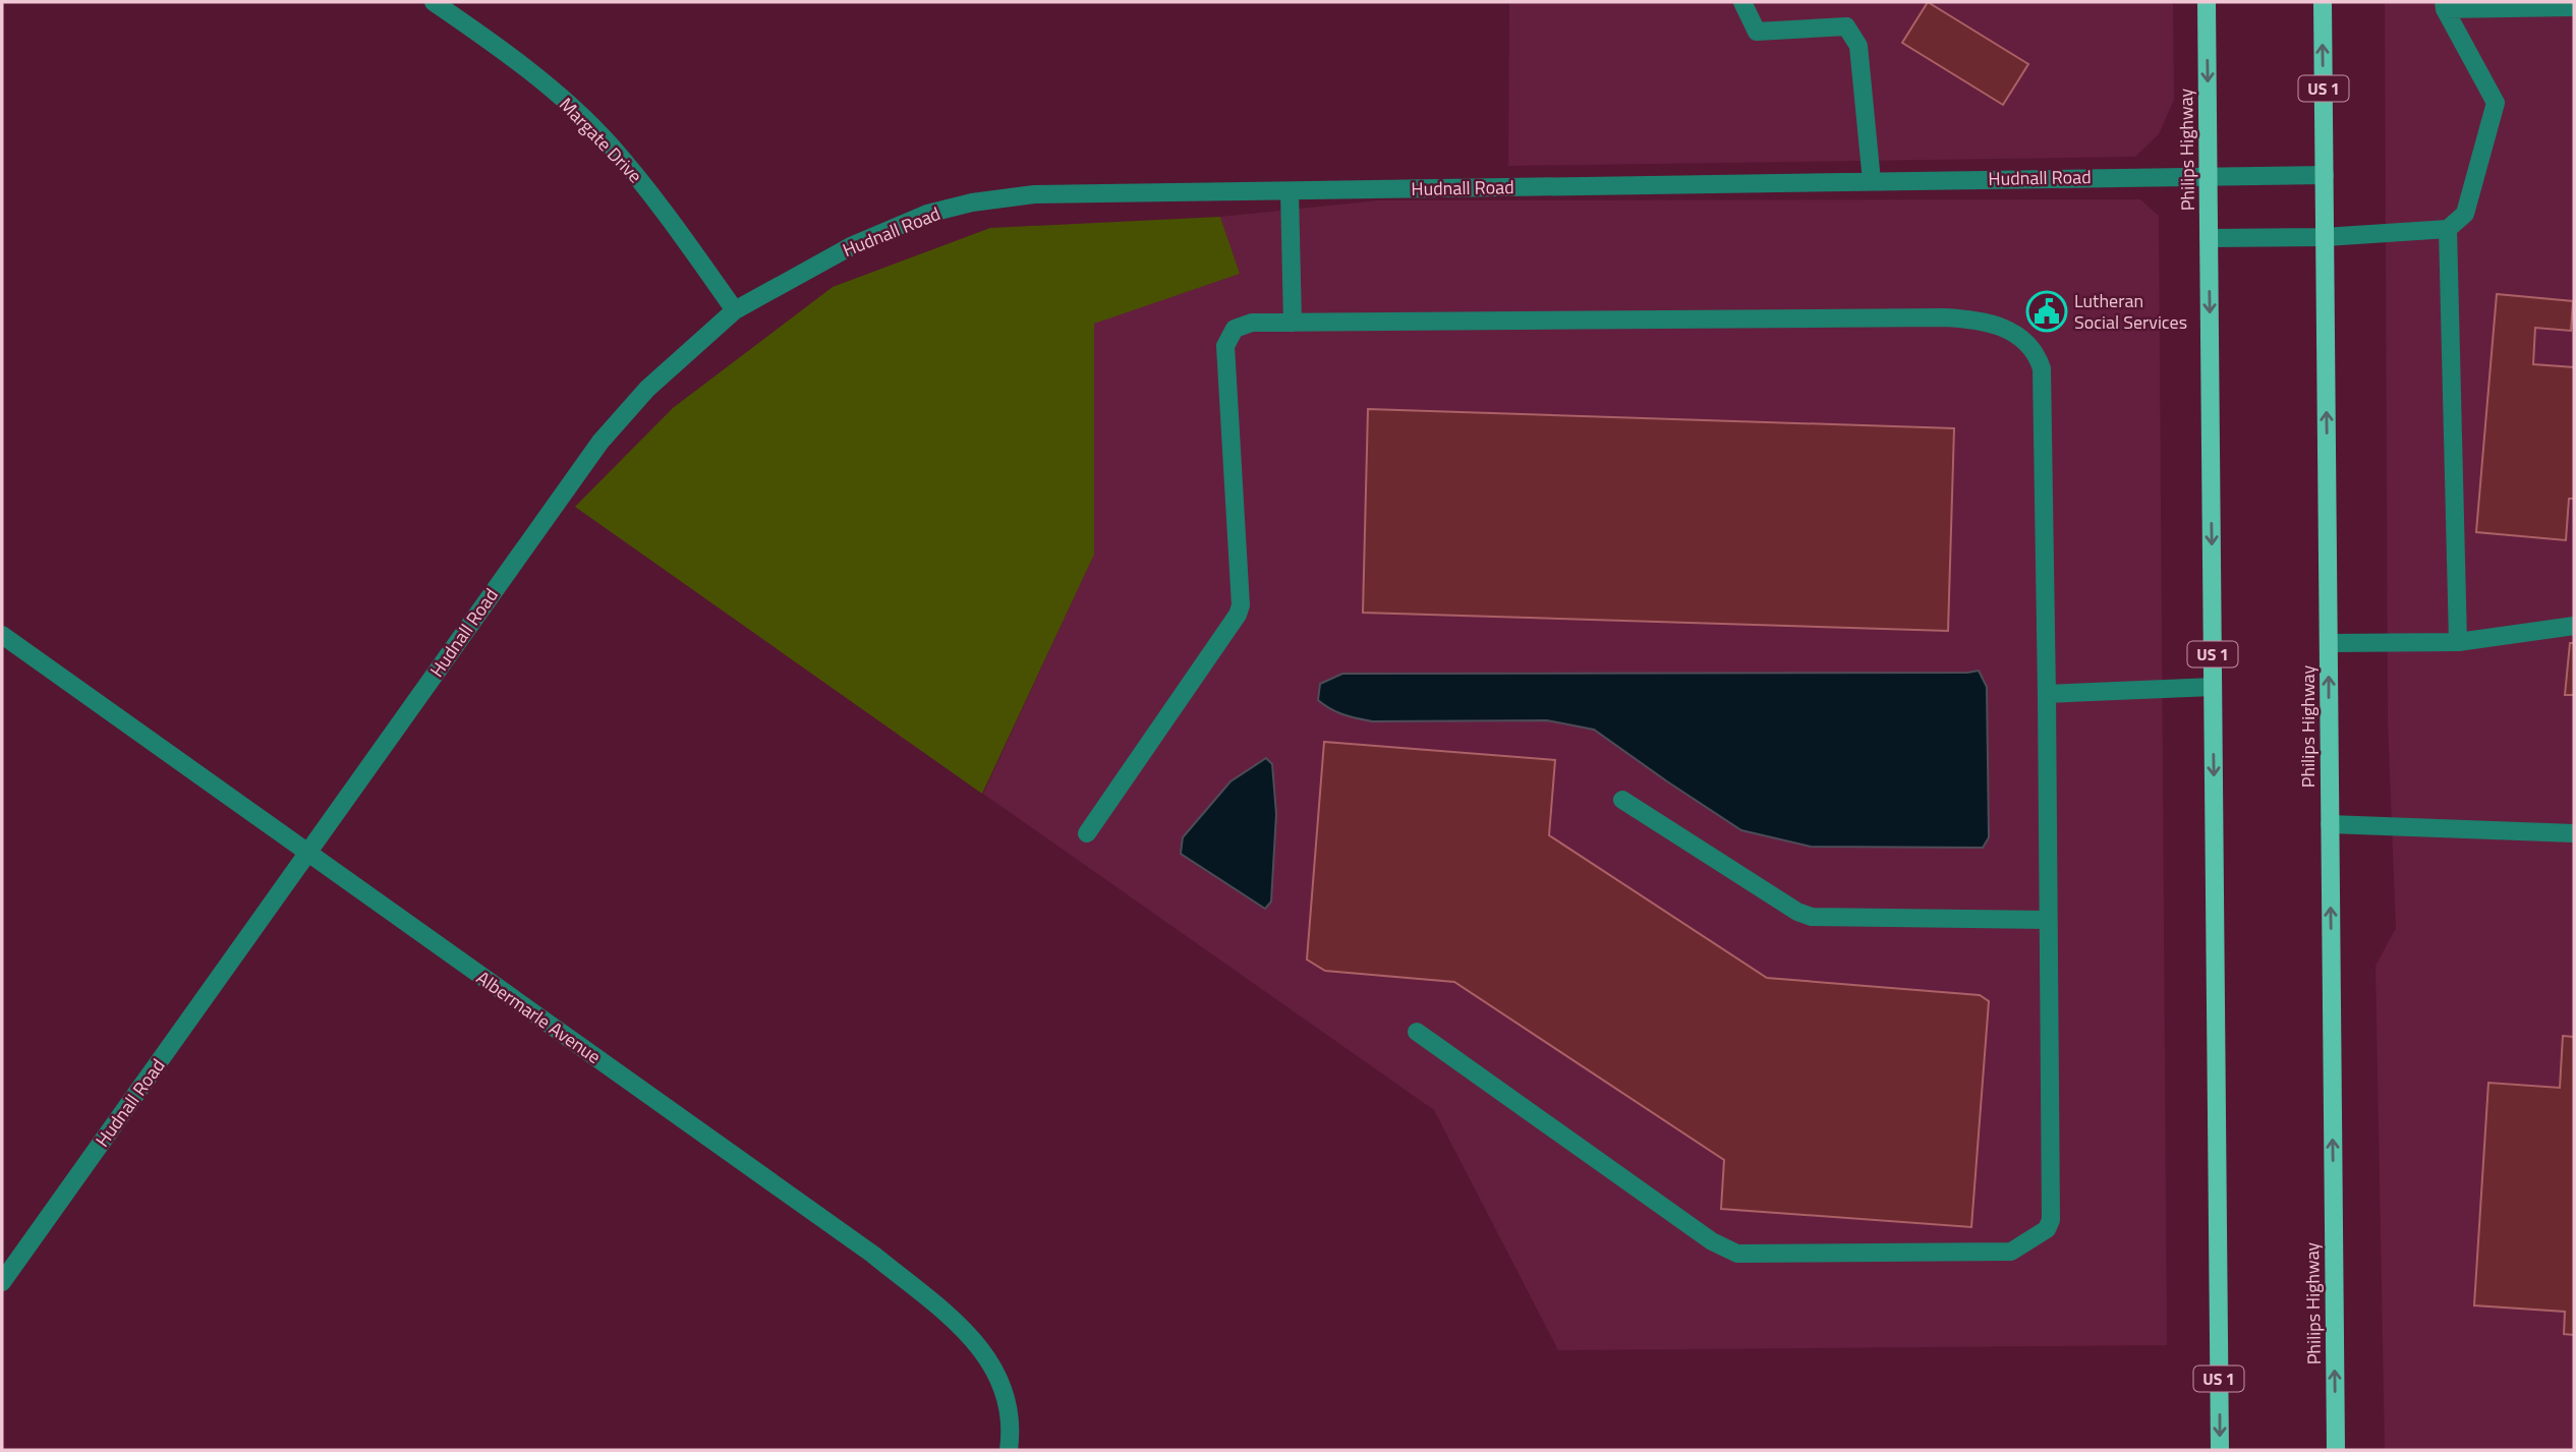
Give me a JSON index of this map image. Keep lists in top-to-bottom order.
{
  "streets": {
    "main road": ["US 1", "Philips Highway"],
    "street": ["Margate Drive", "Hudnall Road", "Albermarle Avenue"]
  },
  "crossings": [
    ["Margate Drive", "Hudnall Road"],
    ["Philips Highway", "Hudnall Road"],
    ["Hudnall Road", "Albermarle Avenue"]
  ],
  "places": {
    "public building": ["Lutheran Social Services"]
  }
}
